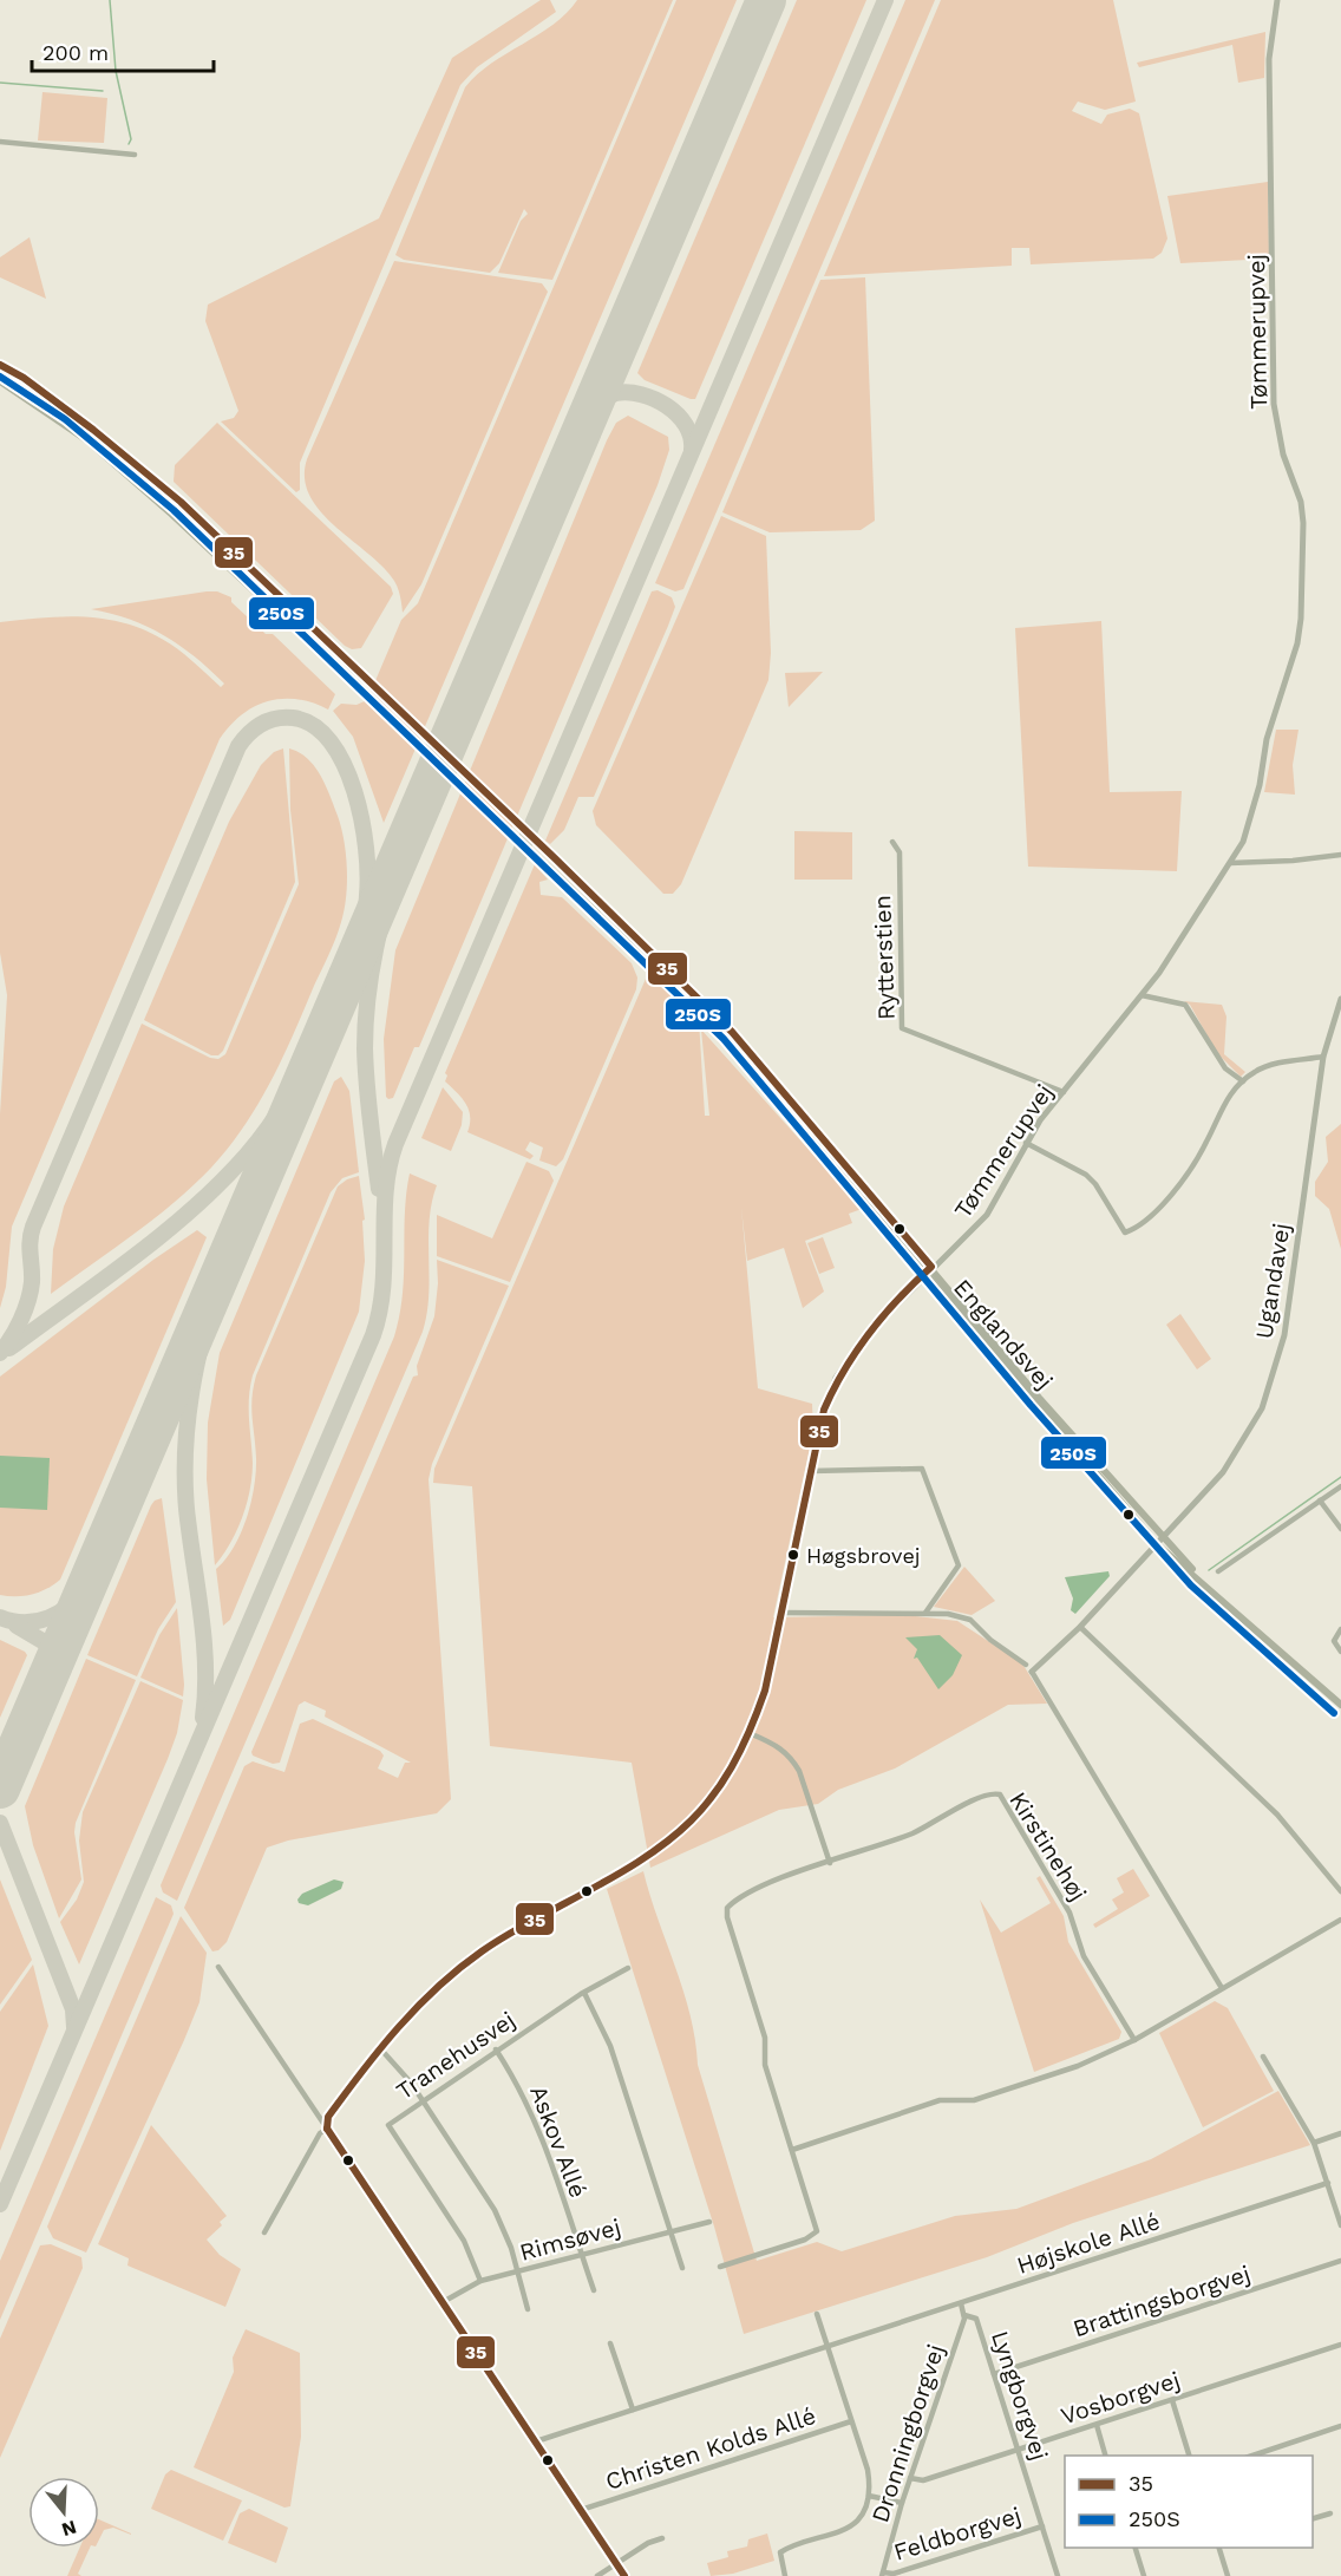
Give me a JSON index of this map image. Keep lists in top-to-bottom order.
{
  "streets": {
    "main road": ["Englandsvej"],
    "street": [
      "Tømmerupvej",
      "Rytterstien",
      "Ugandavej",
      "Kirstinehøj",
      "Tranehusvej",
      "Askov Allé",
      "Rimsøvej",
      "Højskole Allé",
      "Brattingsborgvej",
      "Lyngborgvej",
      "Vosborgvej",
      "Dronningborgvej",
      "Christen Kolds Allé",
      "Feldborgvej"
    ]
  },
  "crossings": [
    ["Tømmerupvej", "Rytterstien"],
    ["Tømmerupvej", "Englandsvej"],
    ["Ugandavej", "Englandsvej"],
    ["Tranehusvej", "Askov Allé"],
    ["Tranehusvej", "Rimsøvej"],
    ["Askov Allé", "Rimsøvej"],
    ["Brattingsborgvej", "Lyngborgvej"],
    ["Lyngborgvej", "Vosborgvej"],
    ["Lyngborgvej", "Dronningborgvej"],
    ["Lyngborgvej", "Feldborgvej"],
    ["Vosborgvej", "Dronningborgvej"],
    ["Dronningborgvej", "Feldborgvej"]
  ],
  "places": ["Høgsbrovej"],
  "lines": ["transit line 35", "transit line 250S"],
  "legend": ["35", "250S"],
  "scale_bar": "200 m",
  "north": "bottom"
}
